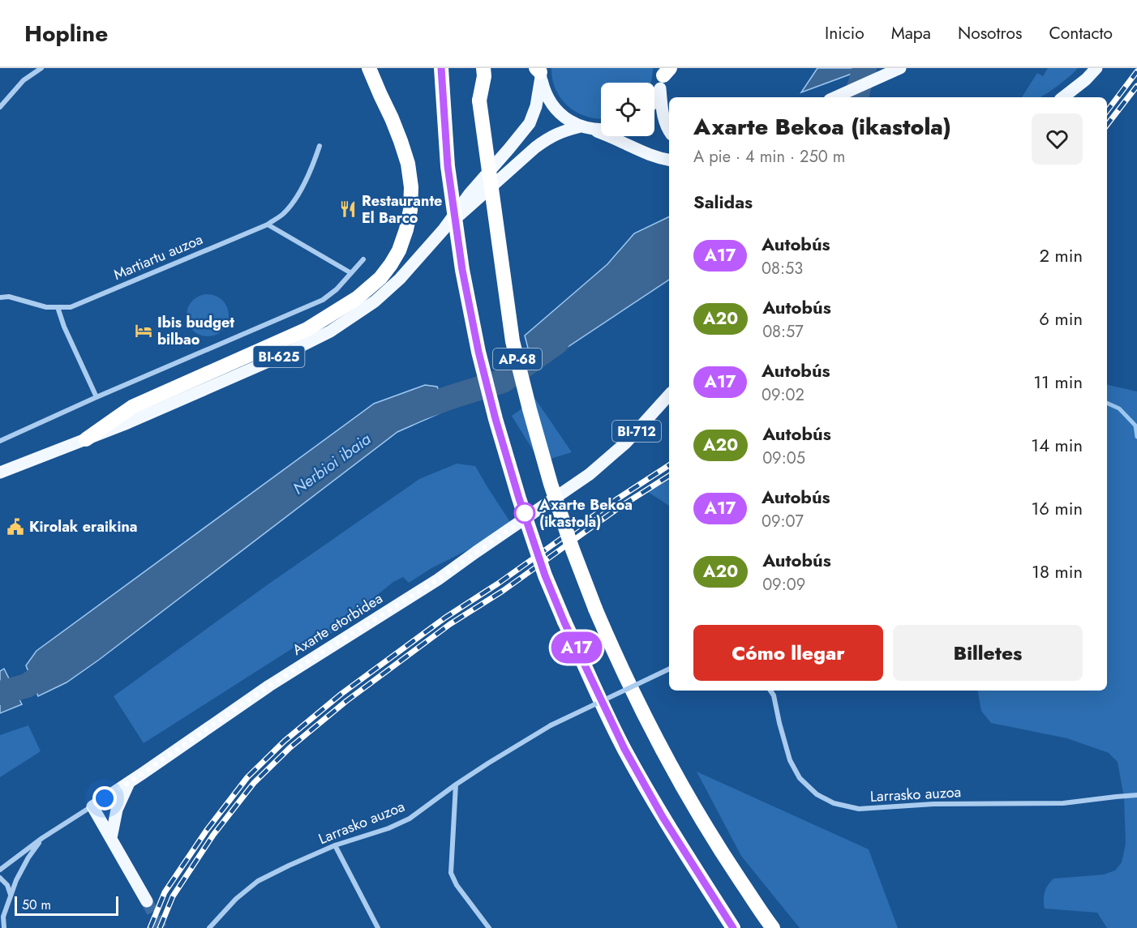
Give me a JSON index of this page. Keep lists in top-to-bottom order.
{
  "streets": {
    "highway": ["AP-68"],
    "main road": ["BI-625", "BI-712", "Axarte etorbidea"],
    "street": ["Martiartu auzoa", "Larrasko auzoa"]
  },
  "water": ["Nerbioi ibaia"],
  "places": {
    "restaurant": ["Restaurante El Barco"],
    "hotel": ["Ibis budget bilbao"],
    "other": ["Axarte Bekoa (ikastola)"],
    "public building": ["Kirolak eraikina"]
  },
  "lines": ["bus line A17"],
  "scale_bar": "50 m",
  "page": {
    "header": "Hopline",
    "nav": [
      "Inicio",
      "Mapa",
      "Nosotros",
      "Contacto"
    ],
    "on_map": "A17",
    "heading": [
      ["Axarte Bekoa (ikastola)", "A pie · 4 min · 250 m"],
      "Salidas"
    ],
    "list": [
      {
        "mark": "A17",
        "name": "Autobús",
        "note": "08:53",
        "value": "2 min"
      },
      {
        "mark": "A20",
        "name": "Autobús",
        "note": "08:57",
        "value": "6 min"
      },
      {
        "mark": "A17",
        "name": "Autobús",
        "note": "09:02",
        "value": "11 min"
      },
      {
        "mark": "A20",
        "name": "Autobús",
        "note": "09:05",
        "value": "14 min"
      },
      {
        "mark": "A17",
        "name": "Autobús",
        "note": "09:07",
        "value": "16 min"
      },
      {
        "mark": "A20",
        "name": "Autobús",
        "note": "09:09",
        "value": "18 min"
      }
    ],
    "buttons": ["Cómo llegar", "Billetes"],
    "scale": "50 m"
  }
}
